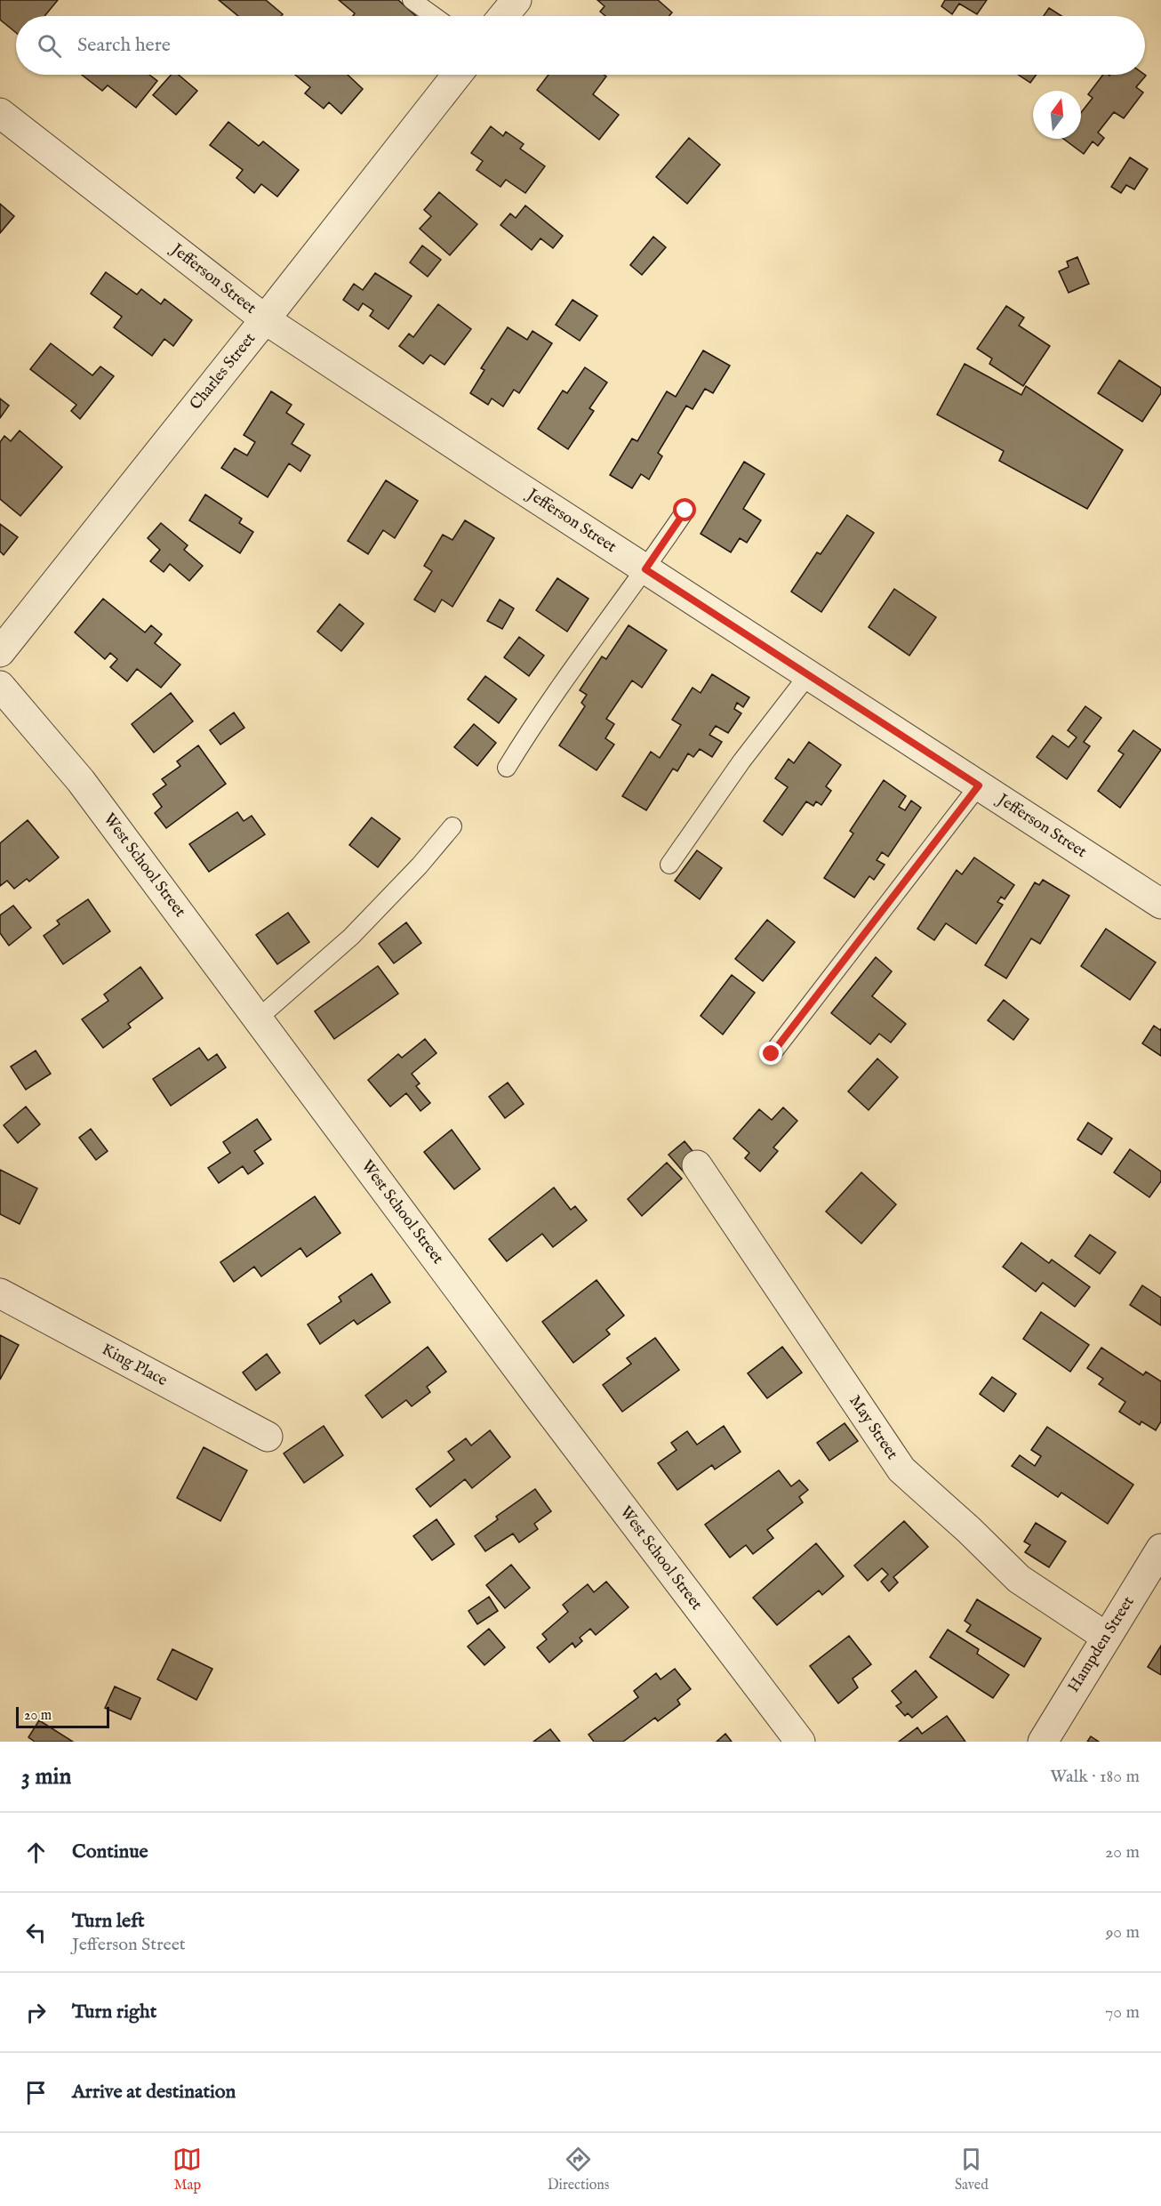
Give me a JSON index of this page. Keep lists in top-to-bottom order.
{
  "streets": {
    "street": [
      "Jefferson Street",
      "Charles Street",
      "West School Street",
      "King Place",
      "May Street",
      "Hampden Street"
    ]
  },
  "crossings": [
    ["Jefferson Street", "Charles Street"],
    ["May Street", "Hampden Street"]
  ],
  "scale_bar": "20 m",
  "north": "top",
  "page": {
    "search": "Search here",
    "scale": "20 m",
    "heading": ["3 min", "Walk · 180 m"],
    "list": [
      ["Continue", "20 m"],
      ["Turn left", "Jefferson Street", "90 m"],
      ["Turn right", "70 m"],
      "Arrive at destination"
    ],
    "nav": ["Map", "Directions", "Saved"]
  }
}
